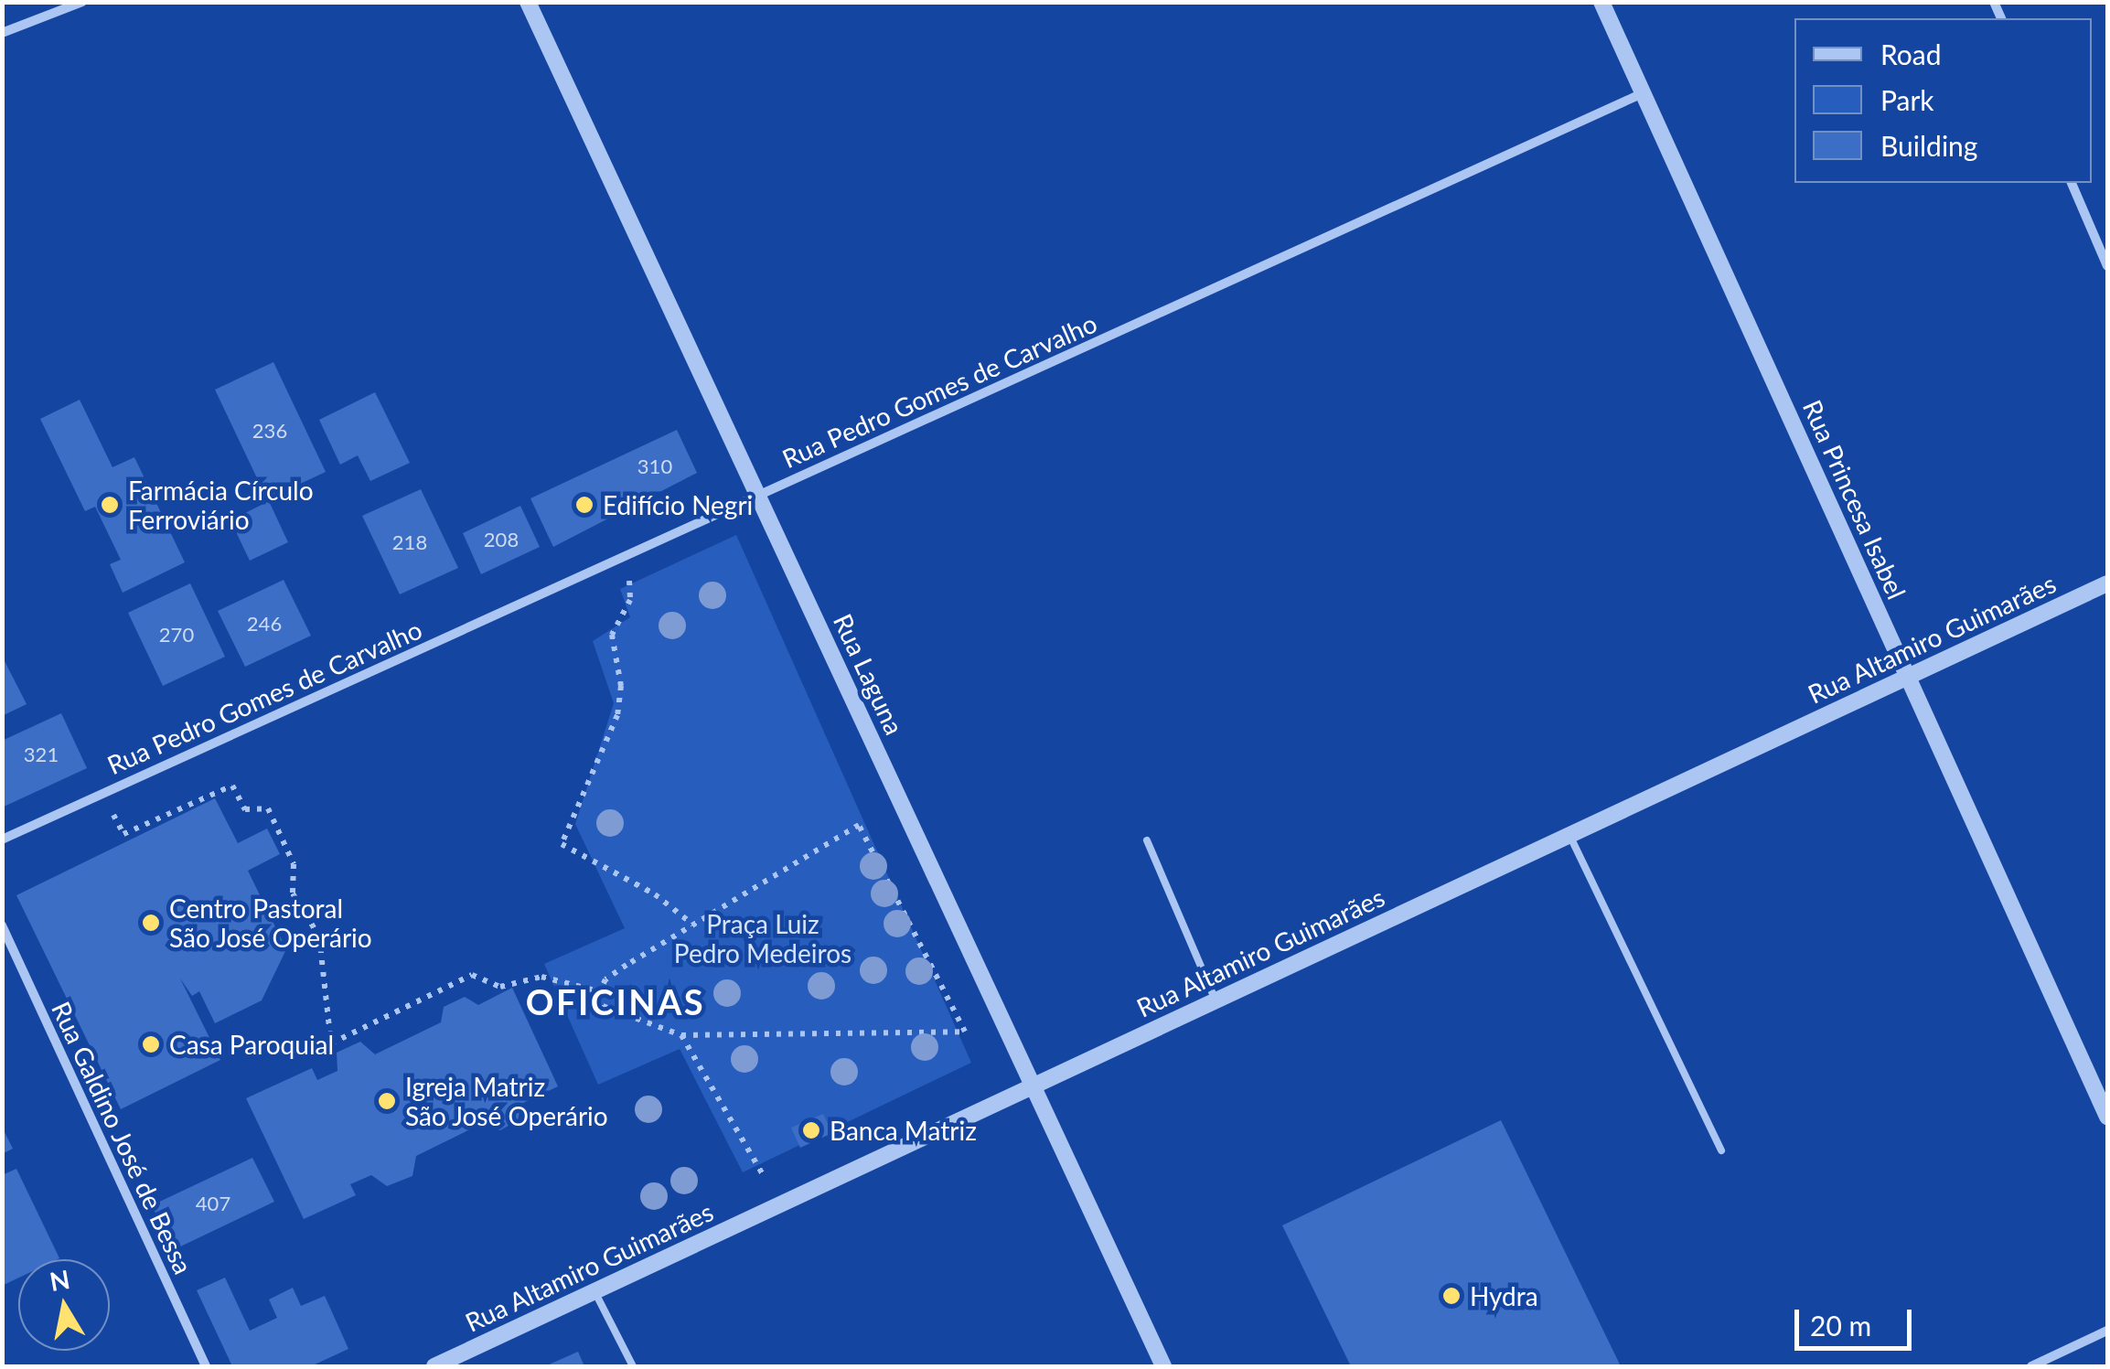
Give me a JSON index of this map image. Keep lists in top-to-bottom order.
{
  "streets": {
    "street": [
      "Rua Pedro Gomes de Carvalho",
      "Rua Princesa Isabel",
      "Rua Altamiro Guimarães",
      "Rua Laguna",
      "Rua Galdino José de Bessa"
    ]
  },
  "crossings": [
    ["Rua Pedro Gomes de Carvalho", "Rua Princesa Isabel"],
    ["Rua Pedro Gomes de Carvalho", "Rua Laguna"],
    ["Rua Princesa Isabel", "Rua Altamiro Guimarães"],
    ["Rua Altamiro Guimarães", "Rua Laguna"]
  ],
  "districts": ["OFICINAS"],
  "parks": ["Praça Luiz Pedro Medeiros"],
  "places": [
    "Farmácia Círculo Ferroviário",
    "Edifício Negri",
    "Centro Pastoral São José Operário",
    "Casa Paroquial",
    "Igreja Matriz São José Operário",
    "Banca Matriz",
    "Hydra"
  ],
  "house_numbers": [
    "236",
    "310",
    "208",
    "218",
    "246",
    "270",
    "321",
    "407"
  ],
  "legend": ["Road", "Park", "Building"],
  "scale_bar": "20 m",
  "north": "top"
}
